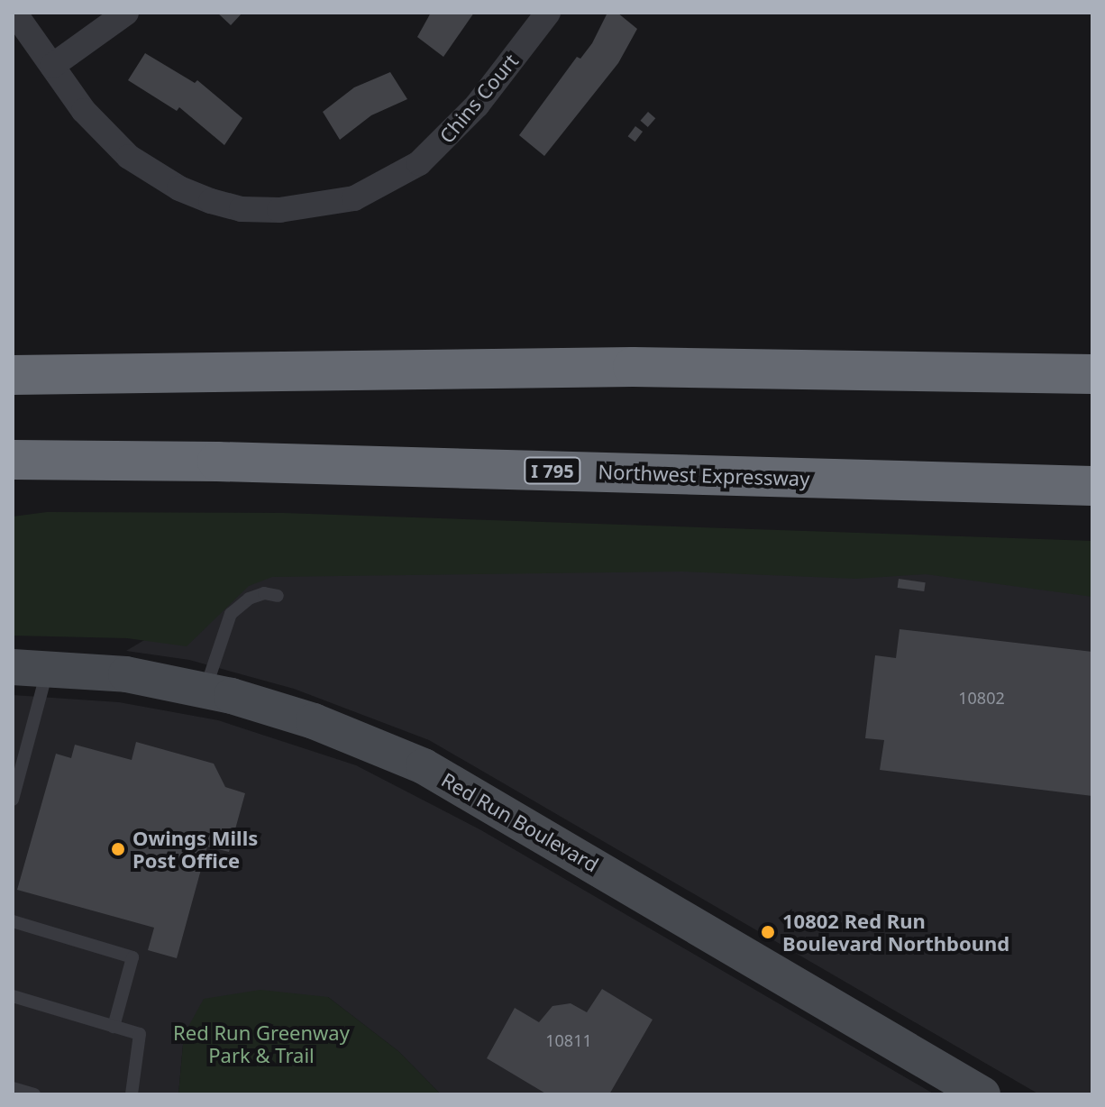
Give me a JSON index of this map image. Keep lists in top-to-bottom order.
{
  "streets": {
    "highway": ["I 795", "Northwest Expressway"],
    "main road": ["Red Run Boulevard"],
    "street": ["Chins Court"]
  },
  "parks": ["Red Run Greenway Park & Trail"],
  "places": ["Owings Mills Post Office", "10802 Red Run Boulevard Northbound"],
  "house_numbers": ["10802", "10811"]
}
